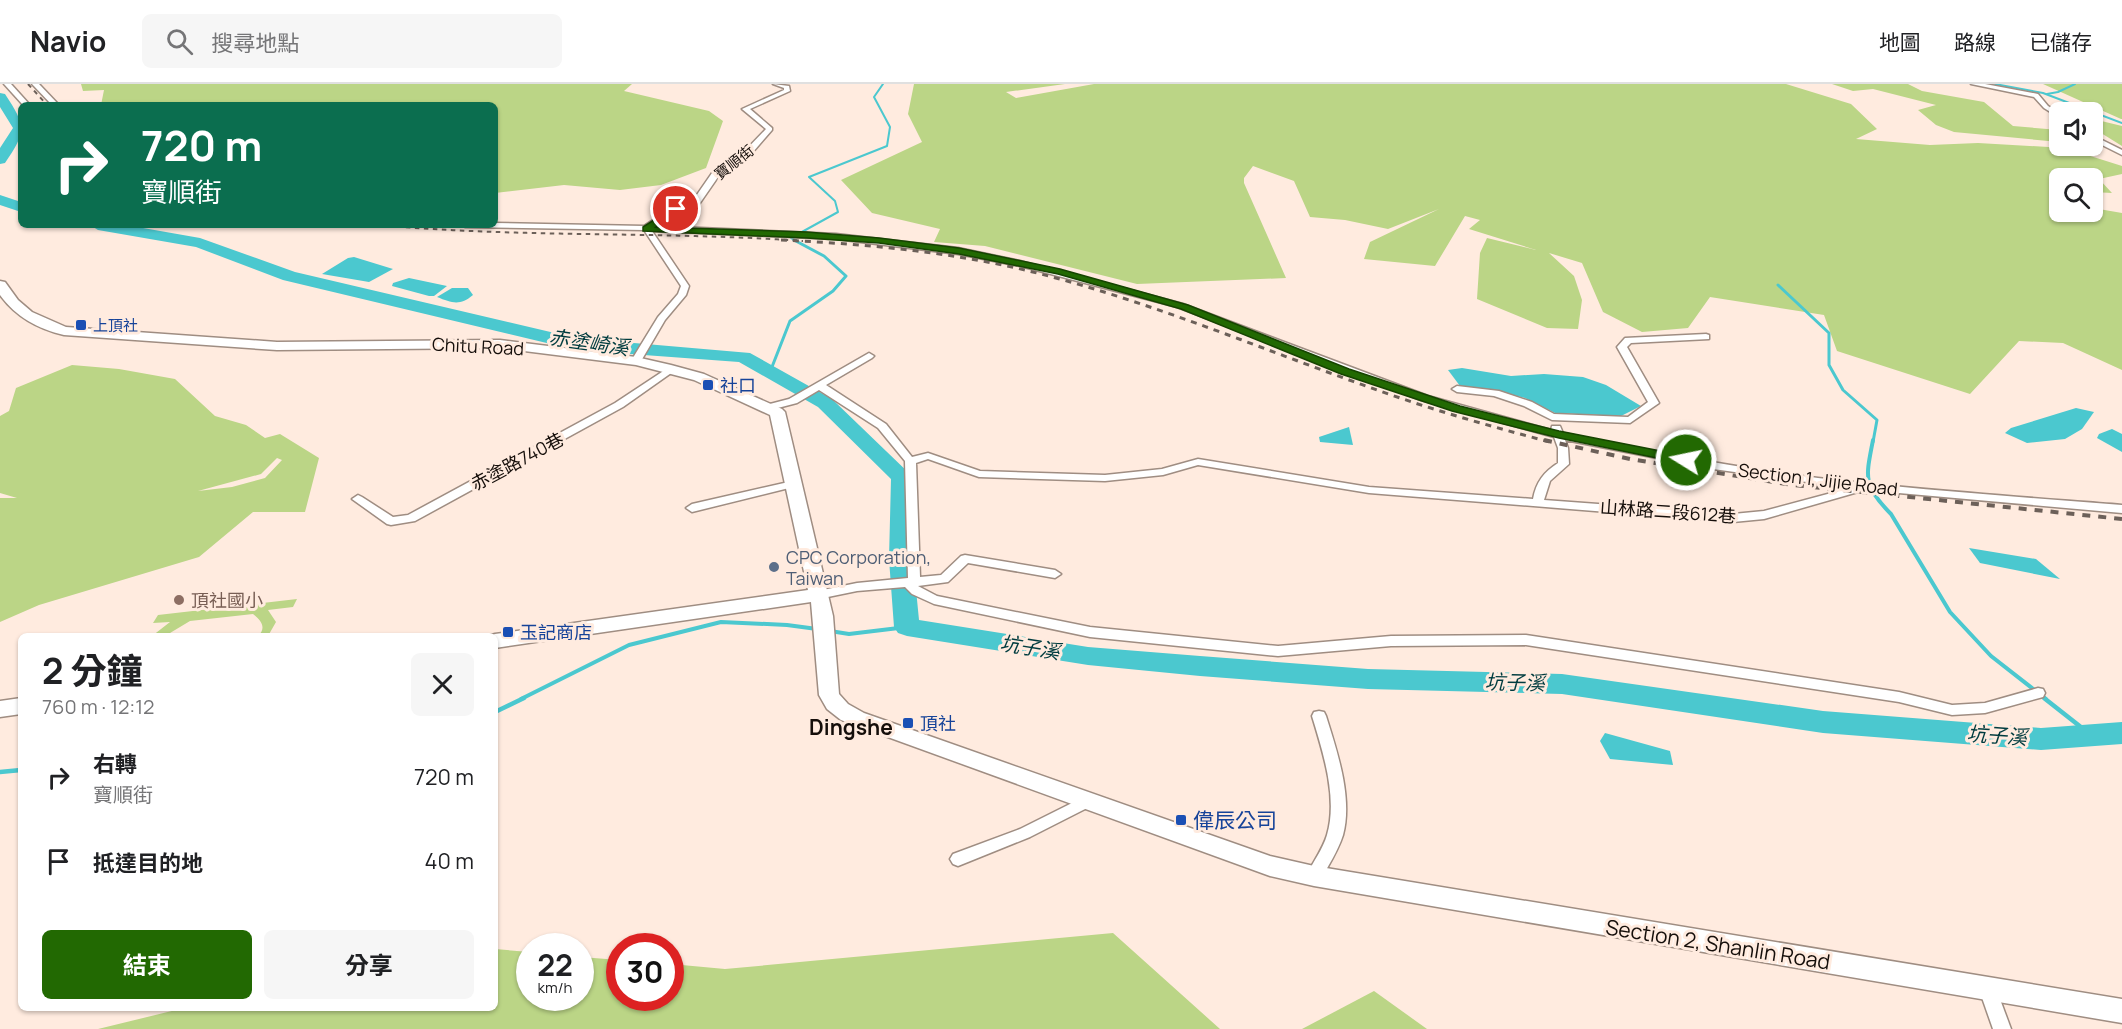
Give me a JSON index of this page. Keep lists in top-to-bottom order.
{
  "streets": {
    "street": [
      "寶順街",
      "Chitu Road",
      "赤塗路740巷",
      "Section 1, Jijie Road",
      "山林路二段612巷",
      "Section 2, Shanlin Road"
    ]
  },
  "crossings": [
    ["寶順街", "Section 1, Jijie Road"],
    ["Chitu Road", "赤塗路740巷"],
    ["Section 1, Jijie Road", "山林路二段612巷"]
  ],
  "districts": ["Dingshe"],
  "water": ["赤塗崎溪", "坑子溪"],
  "places": {
    "transit": [
      "上頂社",
      "社口",
      "玉記商店",
      "頂社",
      "偉辰公司"
    ],
    "other": ["CPC Corporation, Taiwan", "頂社國小"]
  },
  "page": {
    "header": "Navio",
    "search": "搜尋地點",
    "nav": ["地圖", "路線", "已儲存"],
    "turn": ["720 m", "寶順街"],
    "heading": ["2 分鐘", "760 m · 12:12"],
    "list": [
      {
        "name": "右轉",
        "note": "寶順街",
        "value": "720 m"
      },
      {
        "name": "抵達目的地",
        "value": "40 m"
      }
    ],
    "buttons": ["結束", "分享"],
    "speed": "22 km/h",
    "limit": "30"
  }
}
